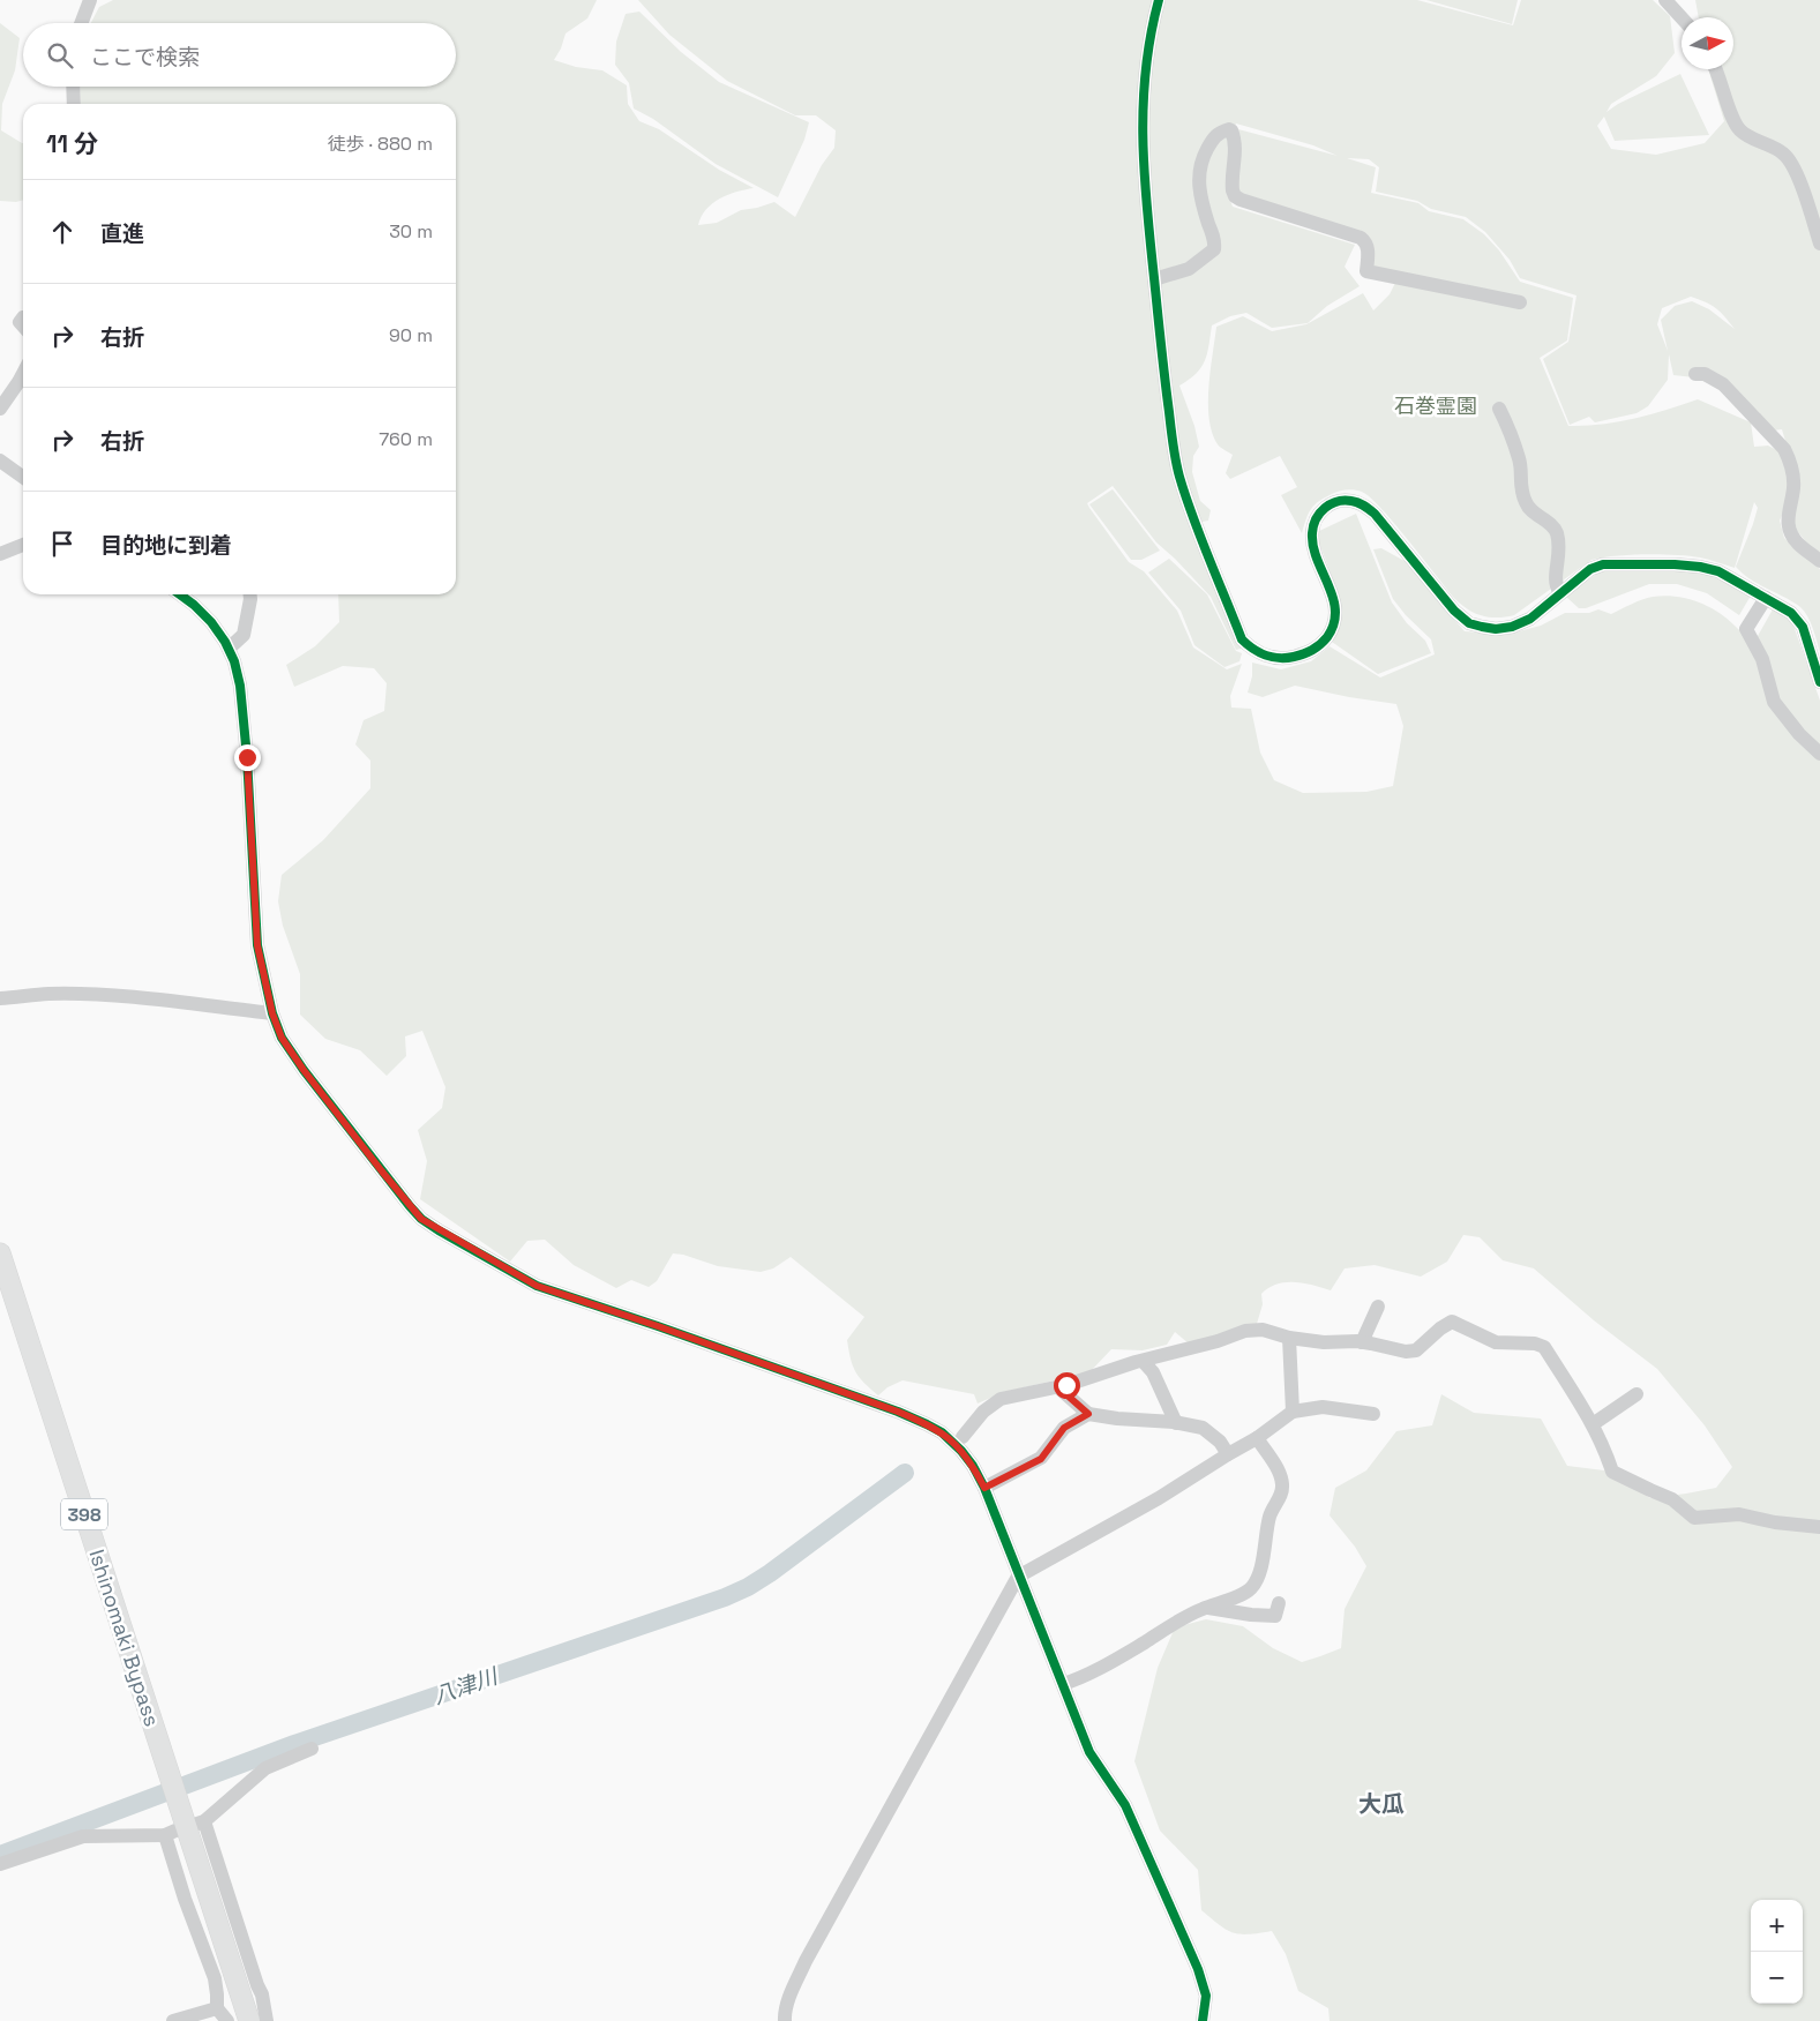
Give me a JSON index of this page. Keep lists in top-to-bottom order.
{
  "streets": {
    "highway": ["398", "Ishinomaki Bypass"]
  },
  "districts": ["大瓜"],
  "water": ["八津川"],
  "parks": ["石巻霊園"],
  "north": "right",
  "page": {
    "search": "ここで検索",
    "heading": ["11 分", "徒歩 · 880 m"],
    "list": [
      ["直進", "30 m"],
      ["右折", "90 m"],
      ["右折", "760 m"],
      "目的地に到着"
    ],
    "map_buttons": ["+", "−"]
  }
}
